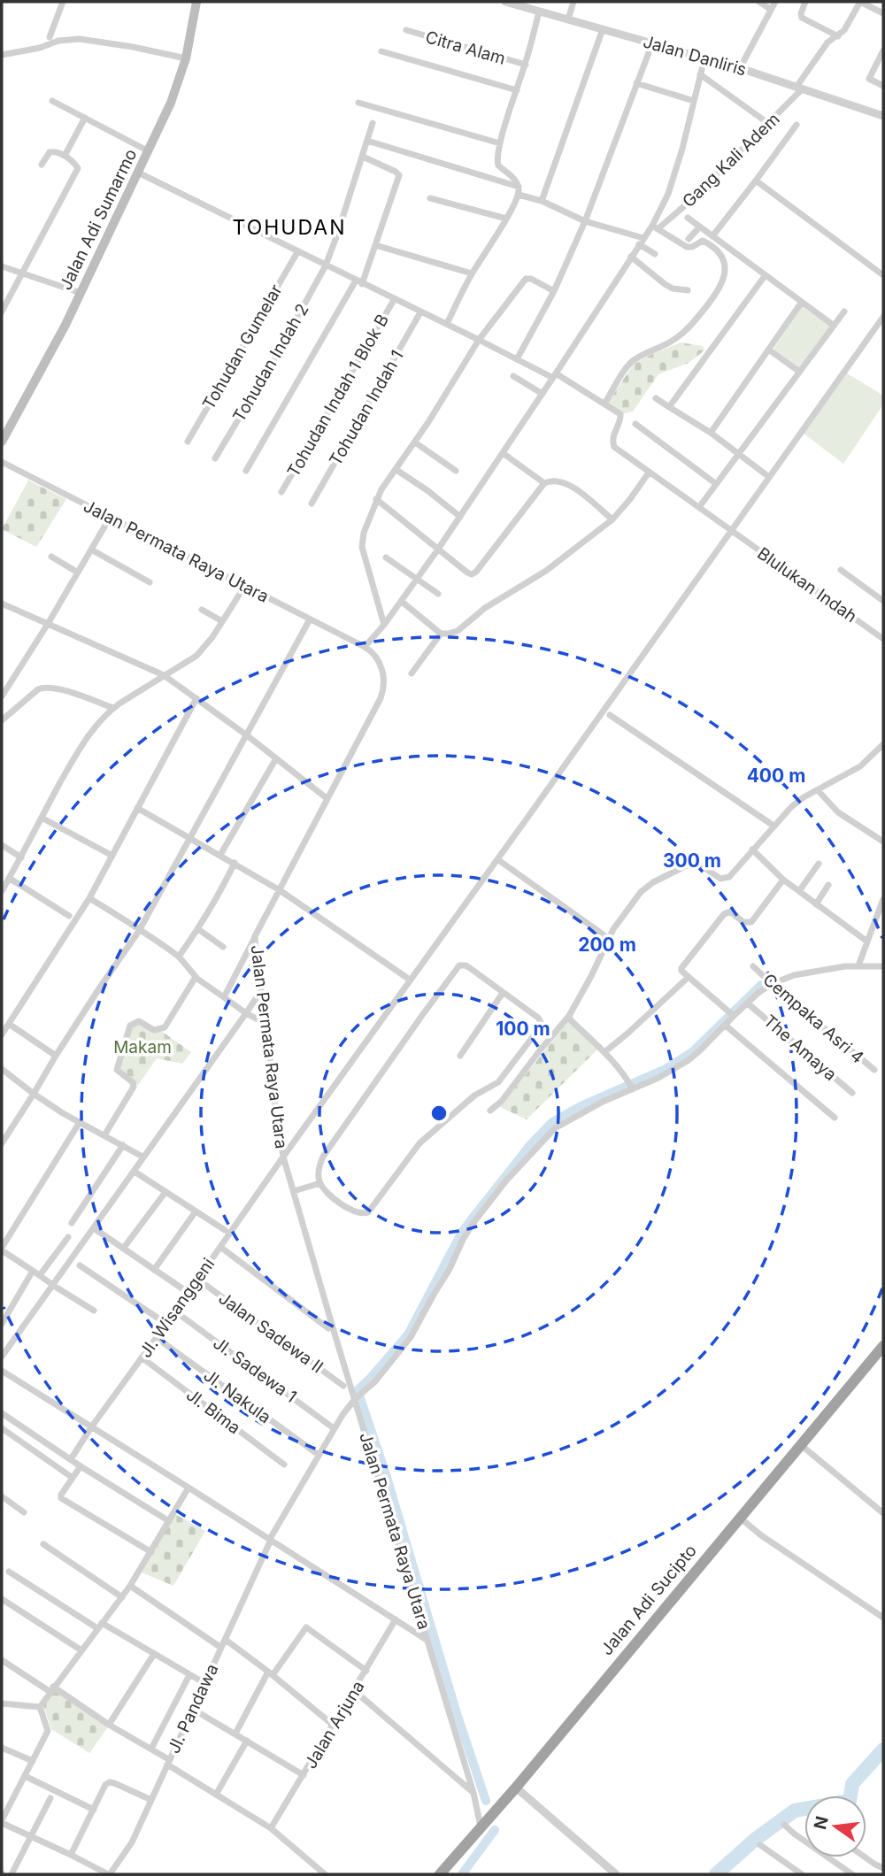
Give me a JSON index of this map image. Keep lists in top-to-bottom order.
{
  "streets": {
    "highway": ["Jalan Adi Sucipto"],
    "main road": ["Jalan Adi Sumarmo"],
    "street": [
      "Citra Alam",
      "Jalan Danliris",
      "Gang Kali Adem",
      "Tohudan Gumelar",
      "Tohudan Indah 2",
      "Tohudan Indah 1 Blok B",
      "Tohudan Indah 1",
      "Jalan Permata Raya Utara",
      "Blulukan Indah",
      "Cempaka Asri 4",
      "The Amaya",
      "Jl. Wisanggeni",
      "Jalan Sadewa II",
      "Jl. Sadewa 1",
      "Jl. Nakula",
      "Jl. Bima",
      "Jl. Pandawa",
      "Jalan Arjuna"
    ]
  },
  "crossings": [
    ["Jalan Danliris", "Gang Kali Adem"],
    ["Jalan Permata Raya Utara", "Jl. Wisanggeni"],
    ["Jalan Permata Raya Utara", "Jalan Adi Sucipto"],
    ["Jalan Permata Raya Utara", "Jl. Pandawa"],
    ["Blulukan Indah", "Jl. Wisanggeni"],
    ["Cempaka Asri 4", "Jl. Pandawa"],
    ["The Amaya", "Jl. Pandawa"],
    ["Jl. Wisanggeni", "Jalan Sadewa II"],
    ["Jl. Wisanggeni", "Jl. Sadewa 1"],
    ["Jl. Wisanggeni", "Jl. Nakula"],
    ["Jl. Wisanggeni", "Jl. Bima"],
    ["Jl. Sadewa 1", "Jl. Pandawa"],
    ["Jl. Nakula", "Jl. Pandawa"]
  ],
  "districts": ["TOHUDAN"],
  "parks": ["Makam"],
  "north": "left",
  "rings": [
    "400 m",
    "300 m",
    "200 m",
    "100 m"
  ]
}
